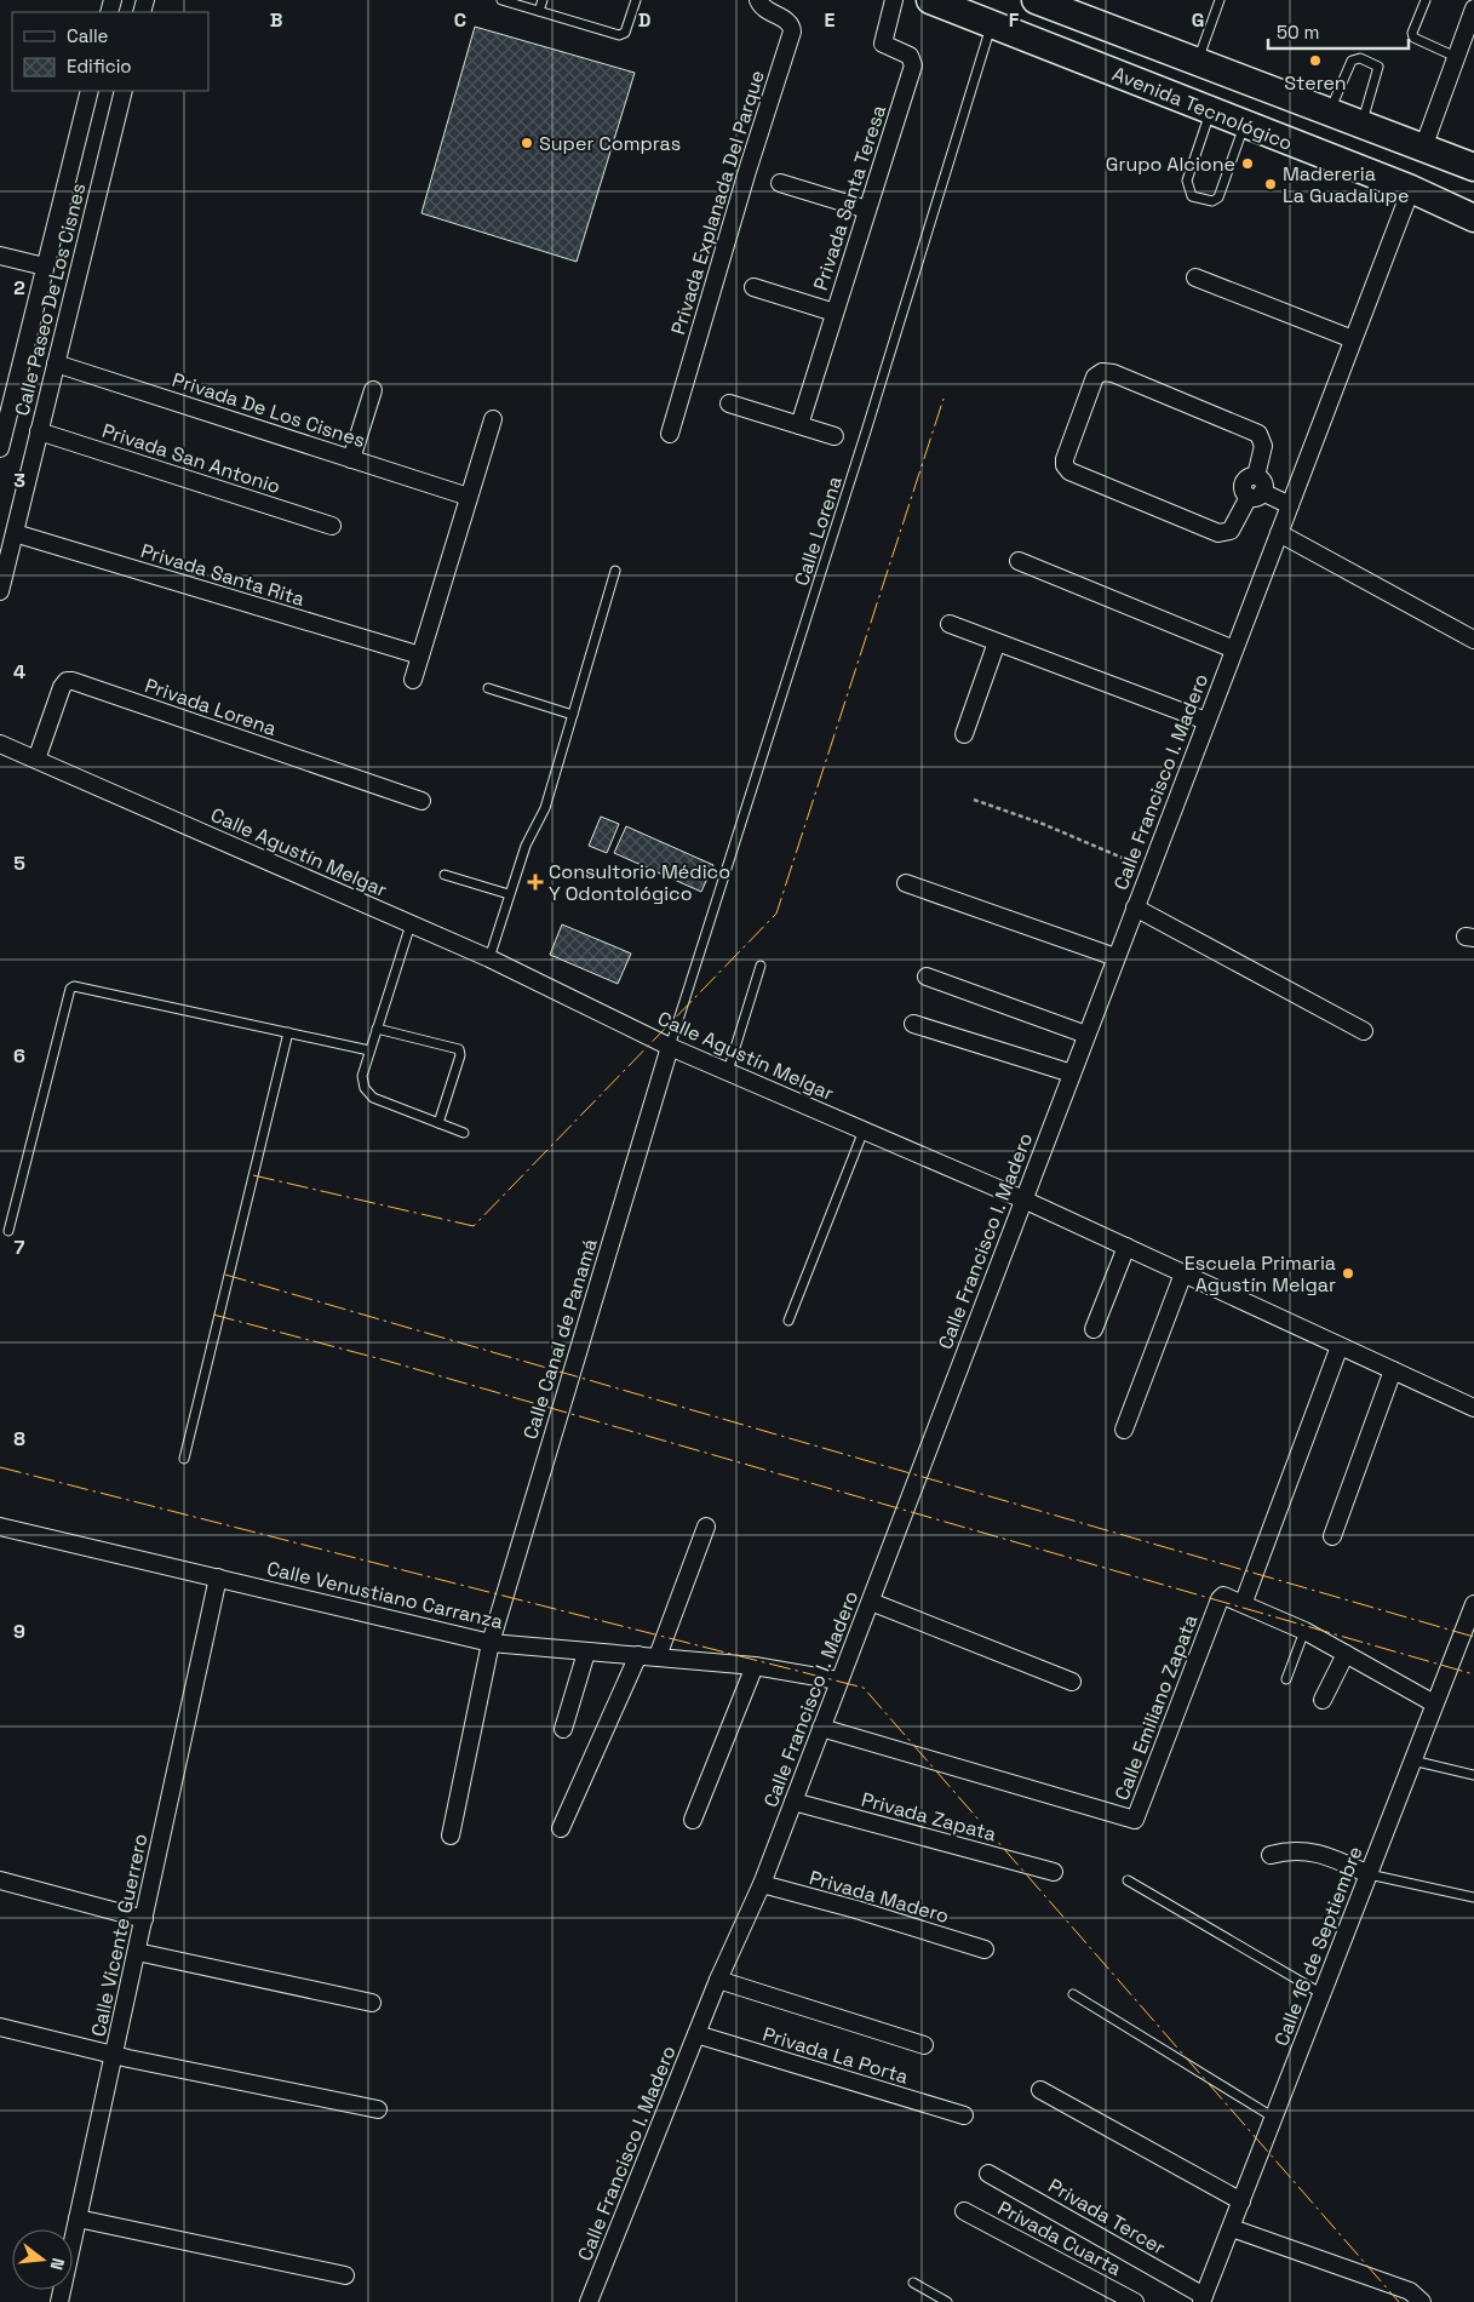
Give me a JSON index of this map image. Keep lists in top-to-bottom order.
{
  "streets": {
    "main road": ["Avenida Tecnológico"],
    "street": [
      "Privada Santa Teresa",
      "Privada Explanada Del Parque",
      "Calle Paseo De Los Cisnes",
      "Privada De Los Cisnes",
      "Privada San Antonio",
      "Privada Santa Rita",
      "Privada Lorena",
      "Calle Francisco I. Madero",
      "Calle Agustín Melgar",
      "Calle Canal de Panamá",
      "Calle Venustiano Carranza",
      "Calle Emiliano Zapata",
      "Privada Zapata",
      "Privada Madero",
      "Calle Vicente Guerrero",
      "Calle 16 de Septiembre",
      "Privada La Porta",
      "Privada Tercer",
      "Privada Cuarta"
    ],
    "lane": ["Calle Lorena"]
  },
  "crossings": [
    ["Avenida Tecnológico", "Calle Lorena"],
    ["Avenida Tecnológico", "Calle Francisco I. Madero"],
    ["Calle Paseo De Los Cisnes", "Privada De Los Cisnes"],
    ["Calle Paseo De Los Cisnes", "Privada San Antonio"],
    ["Calle Paseo De Los Cisnes", "Privada Santa Rita"],
    ["Calle Lorena", "Calle Agustín Melgar"],
    ["Calle Lorena", "Calle Canal de Panamá"],
    ["Privada Lorena", "Calle Agustín Melgar"],
    ["Calle Francisco I. Madero", "Calle Agustín Melgar"],
    ["Calle Francisco I. Madero", "Calle Venustiano Carranza"],
    ["Calle Francisco I. Madero", "Calle Emiliano Zapata"],
    ["Calle Francisco I. Madero", "Privada Zapata"],
    ["Calle Francisco I. Madero", "Privada Madero"],
    ["Calle Francisco I. Madero", "Privada La Porta"],
    ["Calle Agustín Melgar", "Calle Canal de Panamá"],
    ["Calle Canal de Panamá", "Calle Venustiano Carranza"],
    ["Calle Venustiano Carranza", "Calle Vicente Guerrero"],
    ["Calle Emiliano Zapata", "Calle 16 de Septiembre"],
    ["Calle 16 de Septiembre", "Privada Tercer"]
  ],
  "places": {
    "other": [
      "Steren",
      "Super Compras",
      "Grupo Alcione",
      "Madereria La Guadalupe",
      "Escuela Primaria Agustín Melgar"
    ],
    "health": ["Consultorio Médico Y Odontológico"]
  },
  "legend": ["Calle", "Edificio"],
  "scale_bar": "50 m",
  "north": "right",
  "grid": {
    "columns": [
      "B",
      "C",
      "D",
      "E",
      "F",
      "G"
    ],
    "rows": [
      "2",
      "3",
      "4",
      "5",
      "6",
      "7",
      "8",
      "9"
    ]
  }
}
